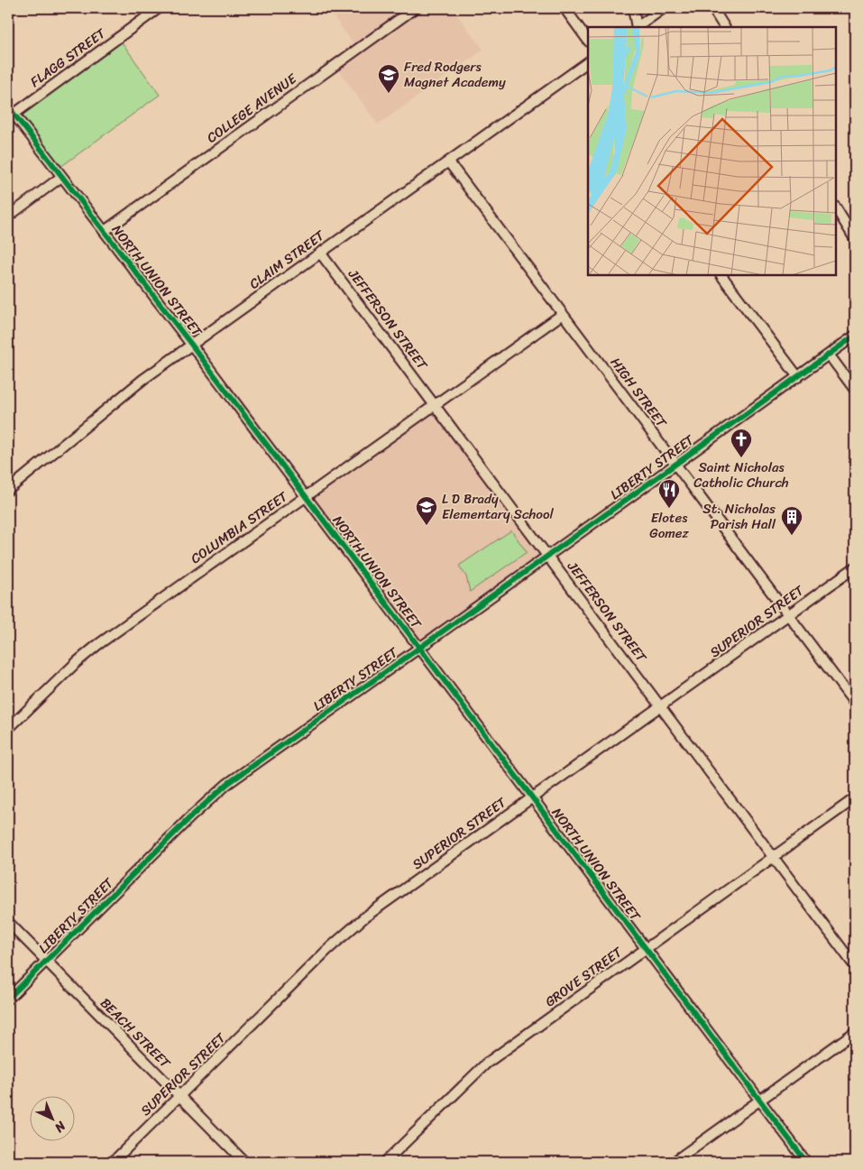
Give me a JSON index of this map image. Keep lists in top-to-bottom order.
{
  "streets": {
    "street": [
      "FLAGG STREET",
      "COLLEGE AVENUE",
      "CLAIM STREET",
      "NORTH UNION STREET",
      "JEFFERSON STREET",
      "HIGH STREET",
      "LIBERTY STREET",
      "COLUMBIA STREET",
      "SUPERIOR STREET",
      "GROVE STREET",
      "BEACH STREET"
    ]
  },
  "crossings": [
    ["FLAGG STREET", "NORTH UNION STREET"],
    ["COLLEGE AVENUE", "NORTH UNION STREET"],
    ["CLAIM STREET", "NORTH UNION STREET"],
    ["CLAIM STREET", "JEFFERSON STREET"],
    ["CLAIM STREET", "HIGH STREET"],
    ["NORTH UNION STREET", "LIBERTY STREET"],
    ["NORTH UNION STREET", "COLUMBIA STREET"],
    ["NORTH UNION STREET", "SUPERIOR STREET"],
    ["NORTH UNION STREET", "GROVE STREET"],
    ["JEFFERSON STREET", "LIBERTY STREET"],
    ["JEFFERSON STREET", "COLUMBIA STREET"],
    ["JEFFERSON STREET", "SUPERIOR STREET"],
    ["JEFFERSON STREET", "GROVE STREET"],
    ["HIGH STREET", "LIBERTY STREET"],
    ["HIGH STREET", "COLUMBIA STREET"],
    ["HIGH STREET", "SUPERIOR STREET"],
    ["LIBERTY STREET", "BEACH STREET"],
    ["SUPERIOR STREET", "BEACH STREET"]
  ],
  "places": {
    "school or university": ["Fred Rodgers Magnet Academy", "L D Brady Elementary School"],
    "church": ["Saint Nicholas Catholic Church"],
    "restaurant": ["Elotes Gomez"],
    "building": ["St. Nicholas Parish Hall"]
  },
  "north": "bottom right"
}
